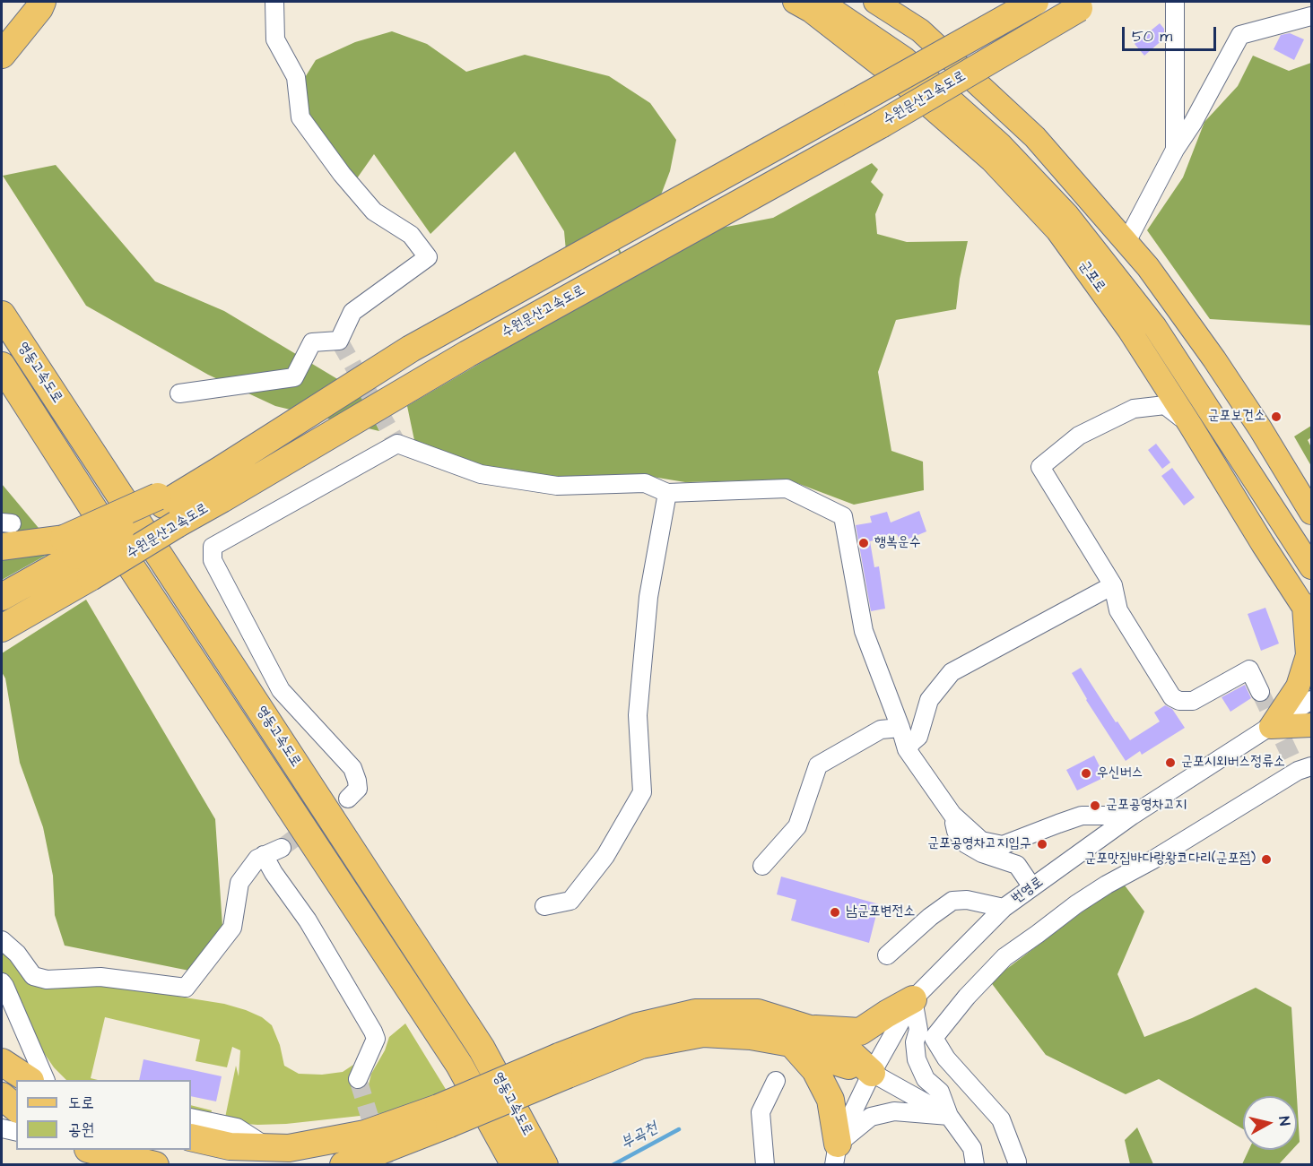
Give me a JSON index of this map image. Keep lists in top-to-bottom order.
{
  "streets": {
    "highway": ["수원문산고속도로", "영동고속도로"],
    "main road": ["군포로"],
    "street": ["번영로"]
  },
  "water": ["부곡천"],
  "places": [
    "군포보건소",
    "행복운수",
    "군포시외버스정류소",
    "우신버스",
    "군포공영차고지",
    "군포공영차고지입구",
    "군포맛집바다랑왕코다리(군포점)",
    "남군포변전소"
  ],
  "legend": ["도로", "공원"],
  "scale_bar": "50 m",
  "north": "right"
}
